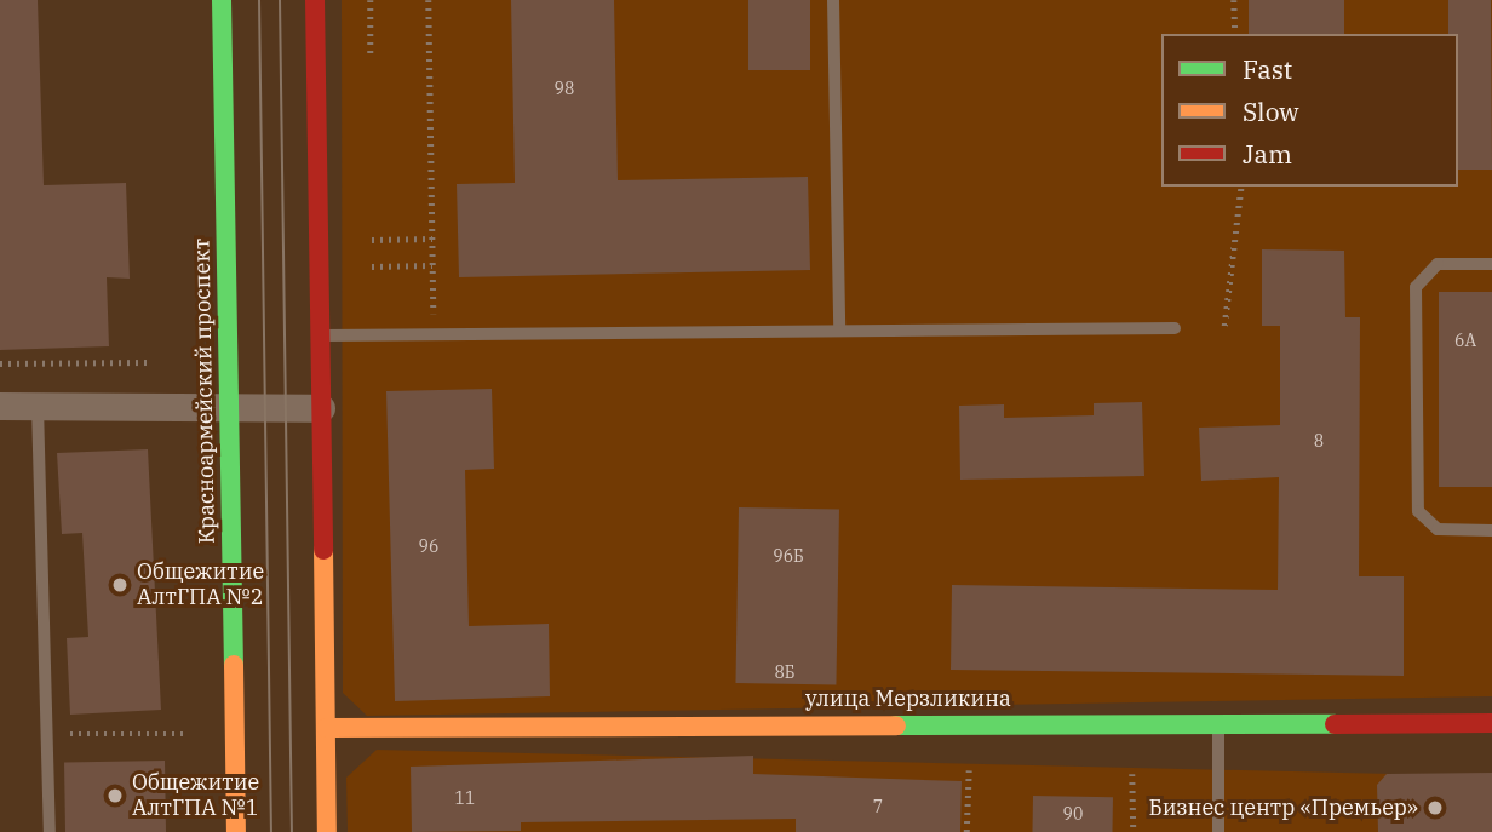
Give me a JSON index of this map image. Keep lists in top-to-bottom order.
{
  "streets": {
    "main road": ["Красноармейский проспект", "улица Мерзликина"]
  },
  "places": ["Общежитие АлтГПА №2", "Общежитие АлтГПА №1", "Бизнес центр «Премьер»"],
  "house_numbers": [
    "98",
    "6А",
    "8",
    "96",
    "96Б",
    "8Б",
    "11",
    "7",
    "90"
  ],
  "legend": ["Fast", "Slow", "Jam"]
}
